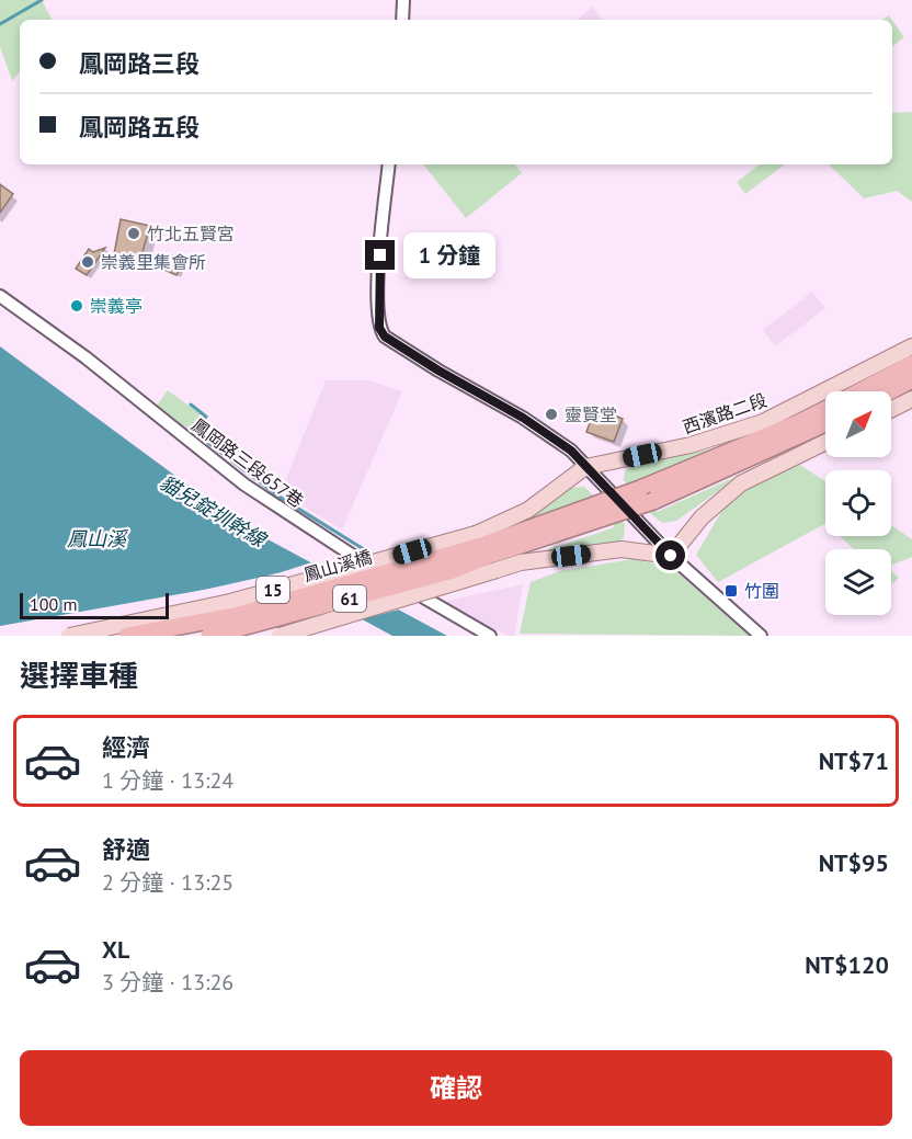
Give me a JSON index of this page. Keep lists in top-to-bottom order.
{
  "streets": {
    "highway": ["鳳山溪橋", "61"],
    "main road": ["西濱路二段", "15"],
    "street": ["鳳岡路三段657巷"]
  },
  "crossings": [
    ["西濱路二段", "鳳山溪橋"],
    ["西濱路二段", "15"],
    ["西濱路二段", "61"],
    ["鳳山溪橋", "15"],
    ["鳳山溪橋", "61"],
    ["15", "61"]
  ],
  "water": ["貓兒錠圳幹線", "鳳山溪"],
  "places": {
    "other": [
      "竹北五賢宮",
      "崇義里集會所",
      "崇義亭",
      "靈賢堂"
    ],
    "transit": ["竹圍"]
  },
  "scale_bar": "100 m",
  "north": "top right",
  "page": {
    "banner": ["鳳岡路三段", "鳳岡路五段"],
    "bubble": "1 分鐘",
    "scale": "100 m",
    "heading": "選擇車種",
    "list": [
      {
        "name": "經濟",
        "note": "1 分鐘 · 13:24",
        "value": "NT$71"
      },
      {
        "name": "舒適",
        "note": "2 分鐘 · 13:25",
        "value": "NT$95"
      },
      {
        "name": "XL",
        "note": "3 分鐘 · 13:26",
        "value": "NT$120"
      }
    ],
    "buttons": "確認"
  }
}
